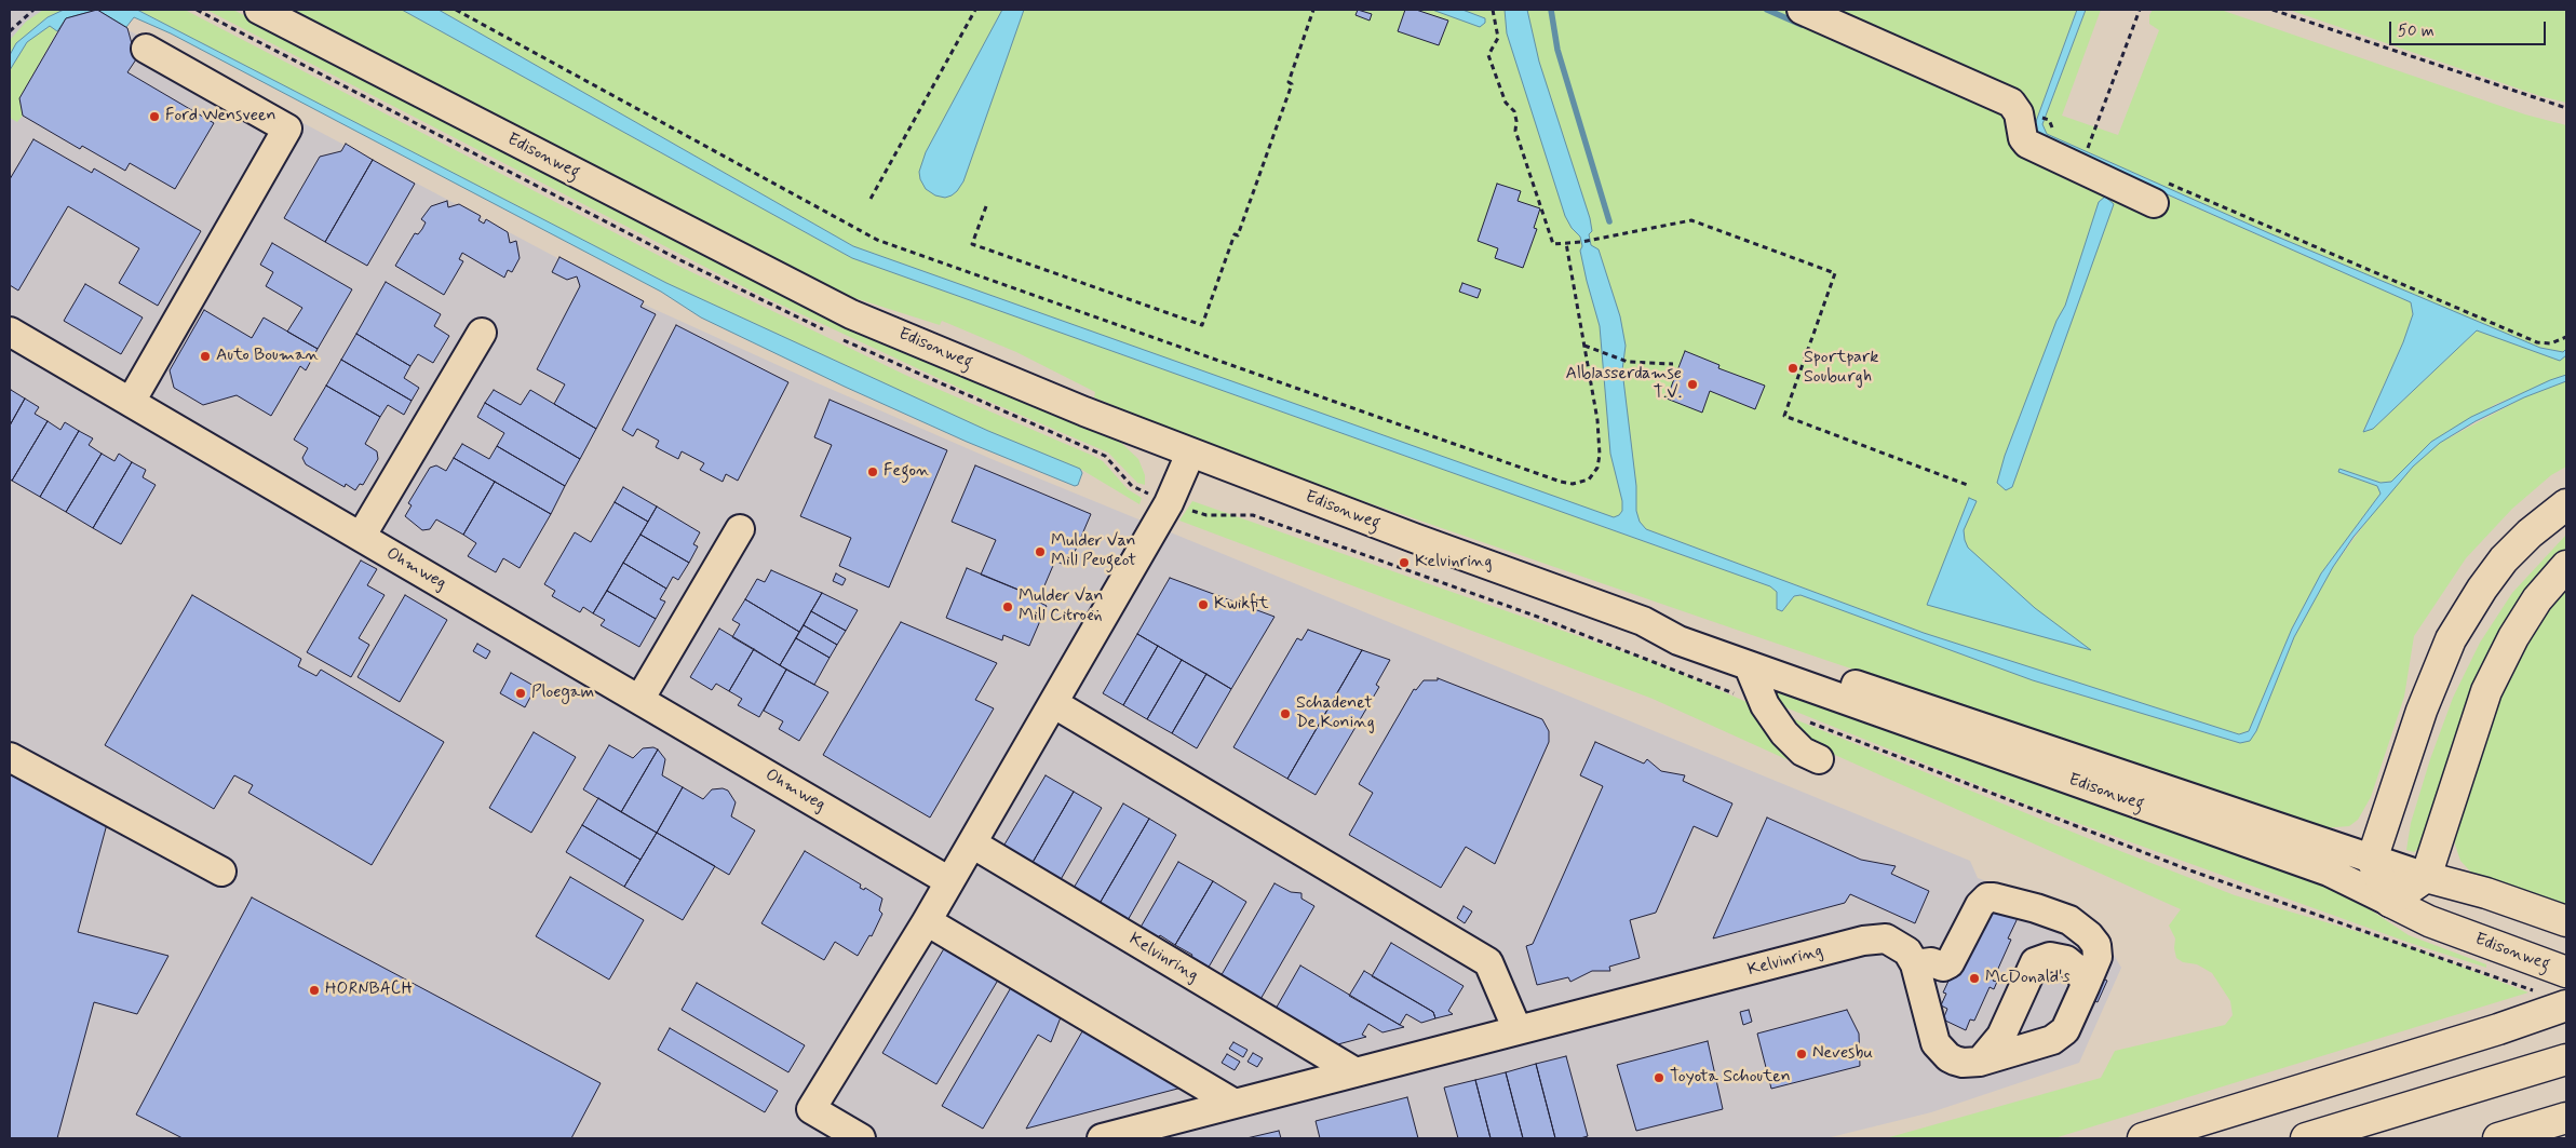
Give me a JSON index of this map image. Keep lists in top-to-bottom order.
{
  "streets": {
    "main road": ["Edisonweg"],
    "street": ["Ohmweg", "Kelvinring"]
  },
  "places": [
    "Ford Wensveen",
    "Auto Bouman",
    "Sportpark Souburgh",
    "Alblasserdamse T.V.",
    "Fegon",
    "Mulder Van Mill Peugeot",
    "Kelvinring",
    "Kwikfit",
    "Mulder Van Mill Citroën",
    "Ploegam",
    "Schadenet De Koning",
    "McDonald's",
    "HORNBACH",
    "Nevesbu",
    "Toyota Schouten"
  ],
  "scale_bar": "50 m"
}
